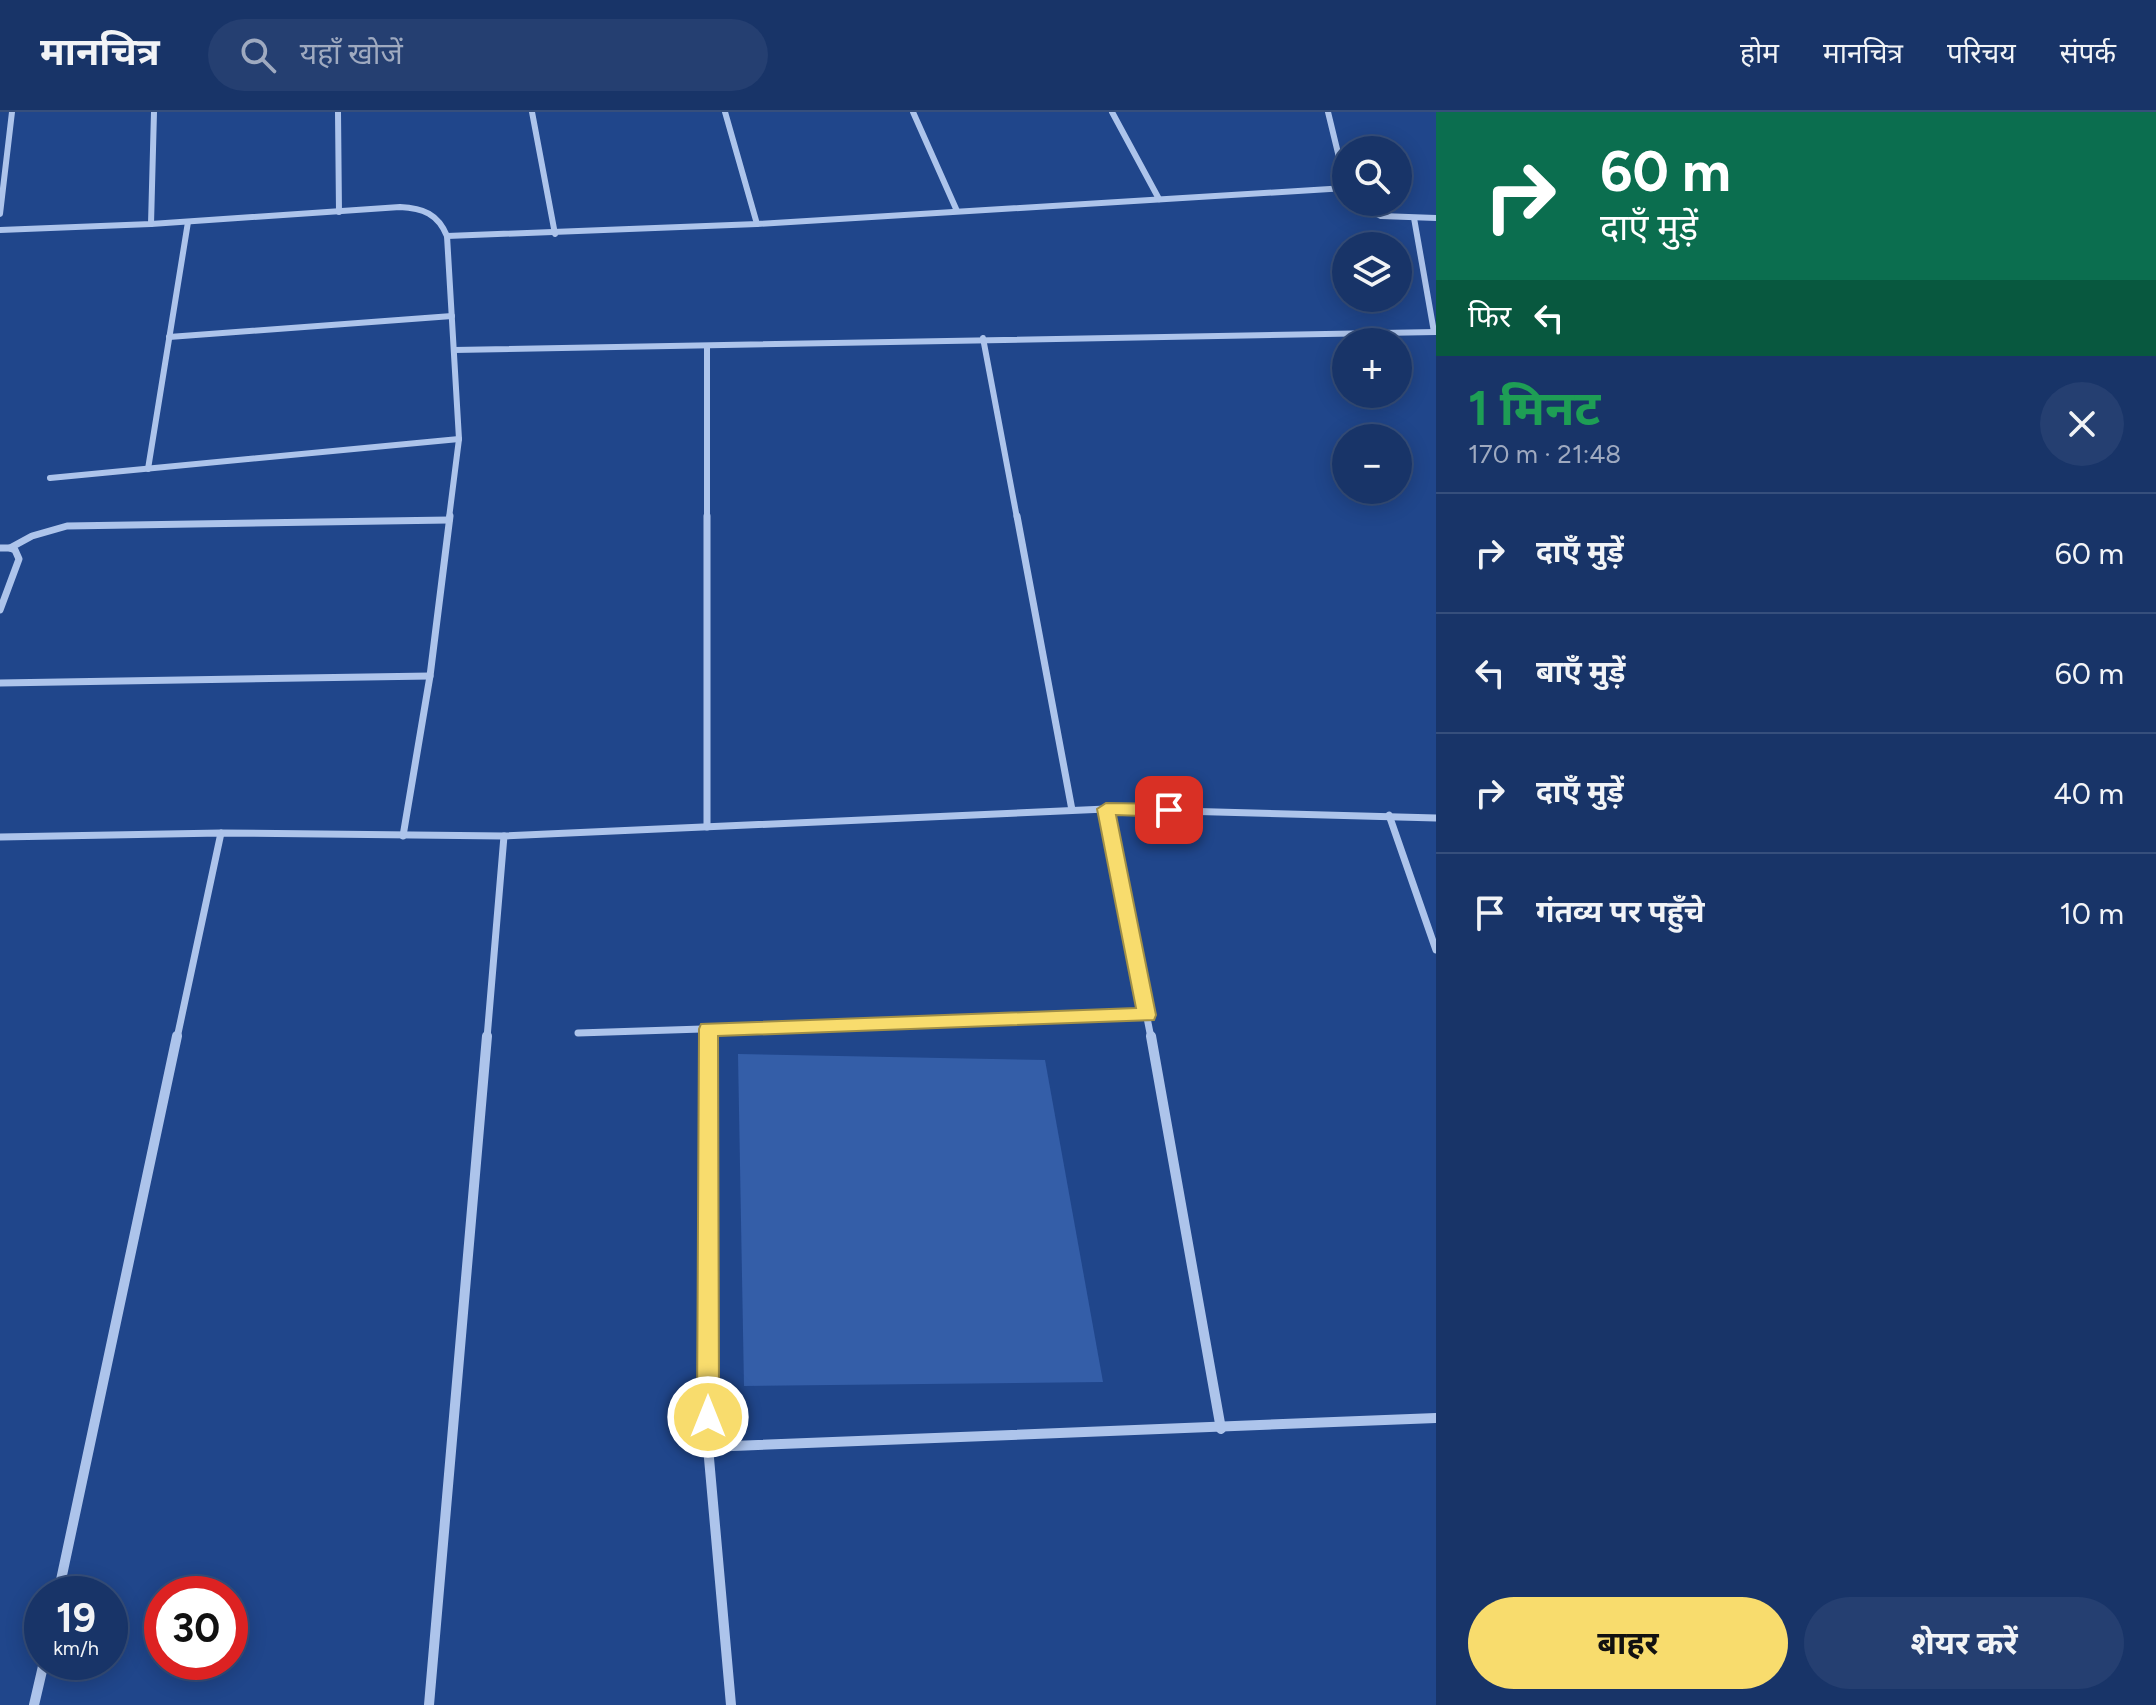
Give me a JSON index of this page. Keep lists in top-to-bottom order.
{
  "page": {
    "header": "मानचित्र",
    "search": "यहाँ खोजें",
    "nav": [
      "होम",
      "मानचित्र",
      "परिचय",
      "संपर्क"
    ],
    "turn": ["60 m", "दाएँ मुड़ें"],
    "map_buttons": ["+", "−"],
    "then": "फिर",
    "heading": ["1 मिनट", "170 m · 21:48"],
    "list": [
      {
        "name": "दाएँ मुड़ें",
        "value": "60 m"
      },
      {
        "name": "बाएँ मुड़ें",
        "value": "60 m"
      },
      {
        "name": "दाएँ मुड़ें",
        "value": "40 m"
      },
      {
        "name": "गंतव्य पर पहुँचे",
        "value": "10 m"
      }
    ],
    "speed": "19 km/h",
    "limit": "30",
    "buttons": ["बाहर", "शेयर करें"]
  }
}
